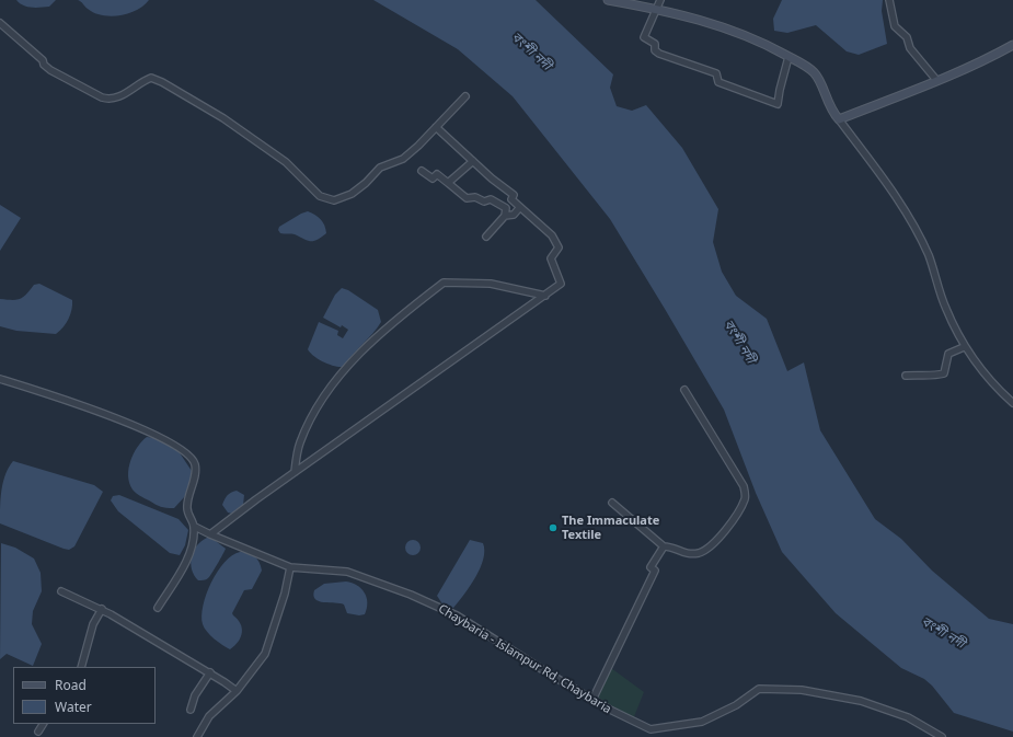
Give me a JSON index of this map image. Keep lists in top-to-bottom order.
{
  "streets": {
    "street": ["Chaybaria - Islampur Rd, Chaybaria"]
  },
  "water": ["বংশী নদী"],
  "places": ["The Immaculate Textile"],
  "legend": ["Road", "Water"]
}
